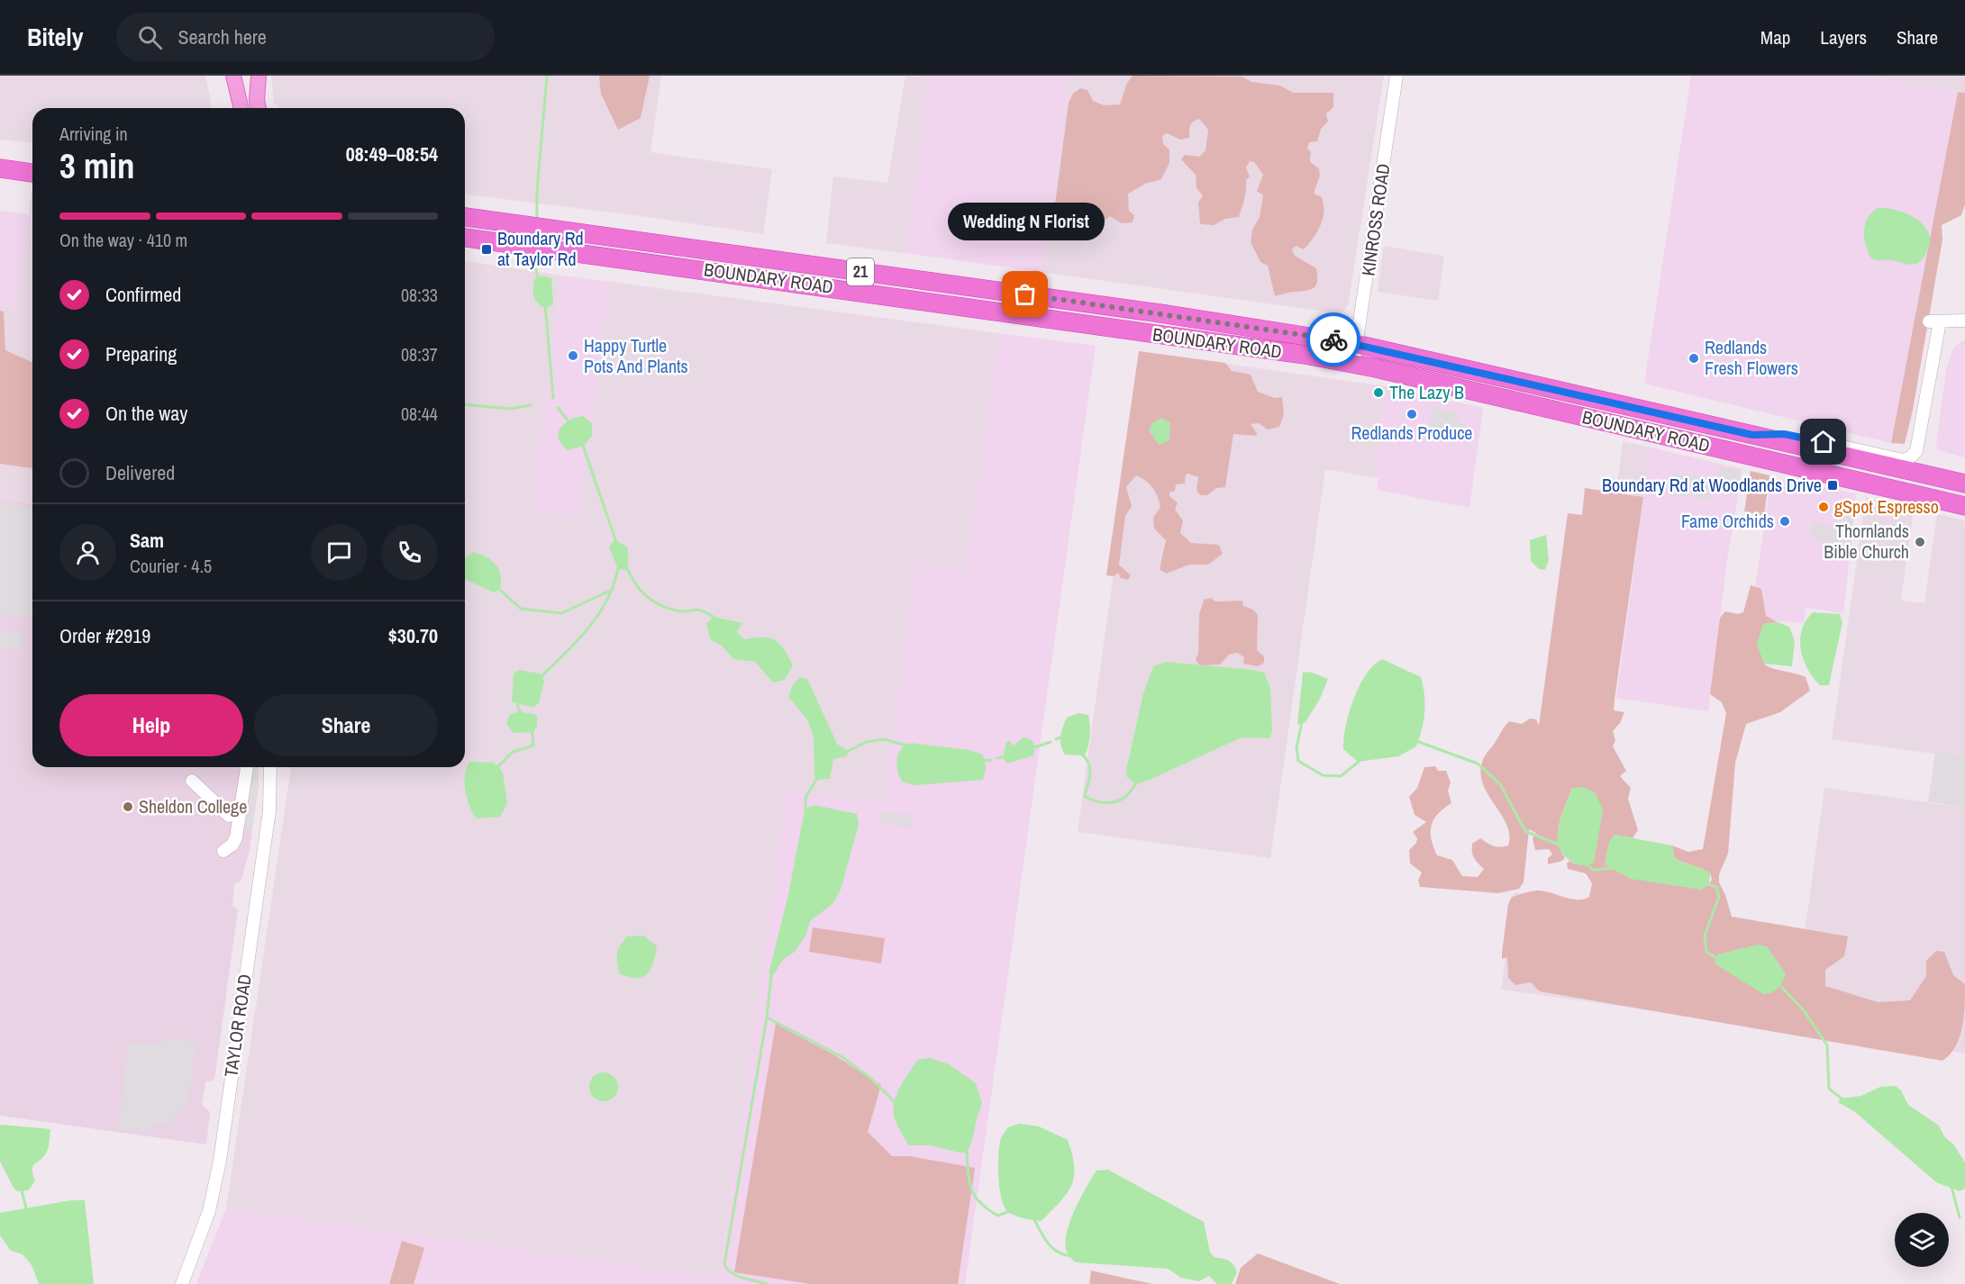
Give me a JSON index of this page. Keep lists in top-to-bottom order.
{
  "streets": {
    "highway": ["21", "BOUNDARY ROAD"],
    "street": ["KINROSS ROAD", "TAYLOR ROAD"]
  },
  "crossings": [
    ["KINROSS ROAD", "BOUNDARY ROAD"]
  ],
  "places": {
    "transit": ["Boundary Rd at Taylor Rd", "Boundary Rd at Woodlands Drive"],
    "other": [
      "Wedding N Florist",
      "Happy Turtle Pots And Plants",
      "Redlands Fresh Flowers",
      "The Lazy B",
      "Redlands Produce",
      "gSpot Espresso",
      "Fame Orchids",
      "Thornlands Bible Church",
      "Sheldon College"
    ]
  },
  "page": {
    "header": "Bitely",
    "search": "Search here",
    "nav": ["Map", "Layers", "Share"],
    "heading": ["3 min", "Arriving in", "08:49–08:54"],
    "panel": [
      "Sam",
      "Courier · 4.5",
      "Order #2919",
      "$30.70"
    ],
    "bar": "On the way · 410 m",
    "bubble": "Wedding N Florist",
    "list": [
      ["Confirmed", "08:33"],
      ["Preparing", "08:37"],
      ["On the way", "08:44"],
      "Delivered"
    ],
    "buttons": ["Help", "Share"]
  }
}
